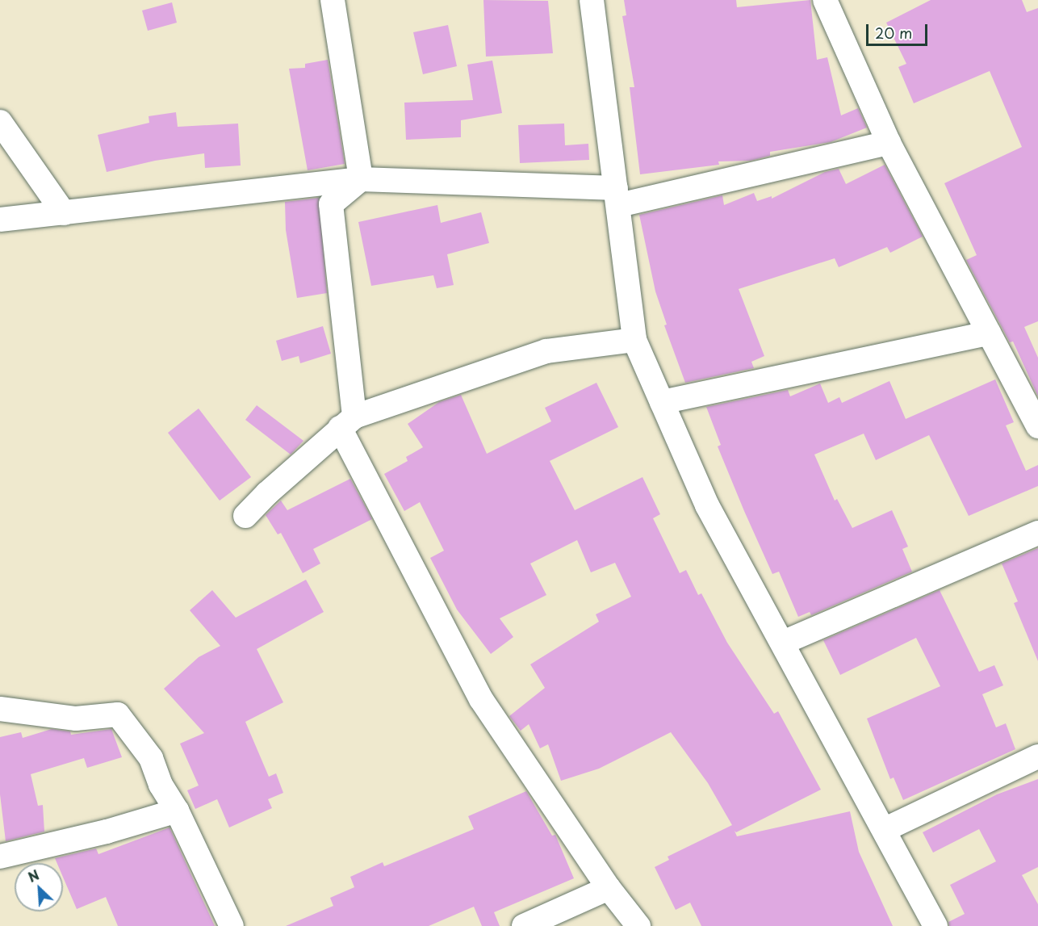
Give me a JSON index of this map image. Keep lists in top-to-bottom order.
{
  "scale_bar": "20 m",
  "north": "top left"
}
